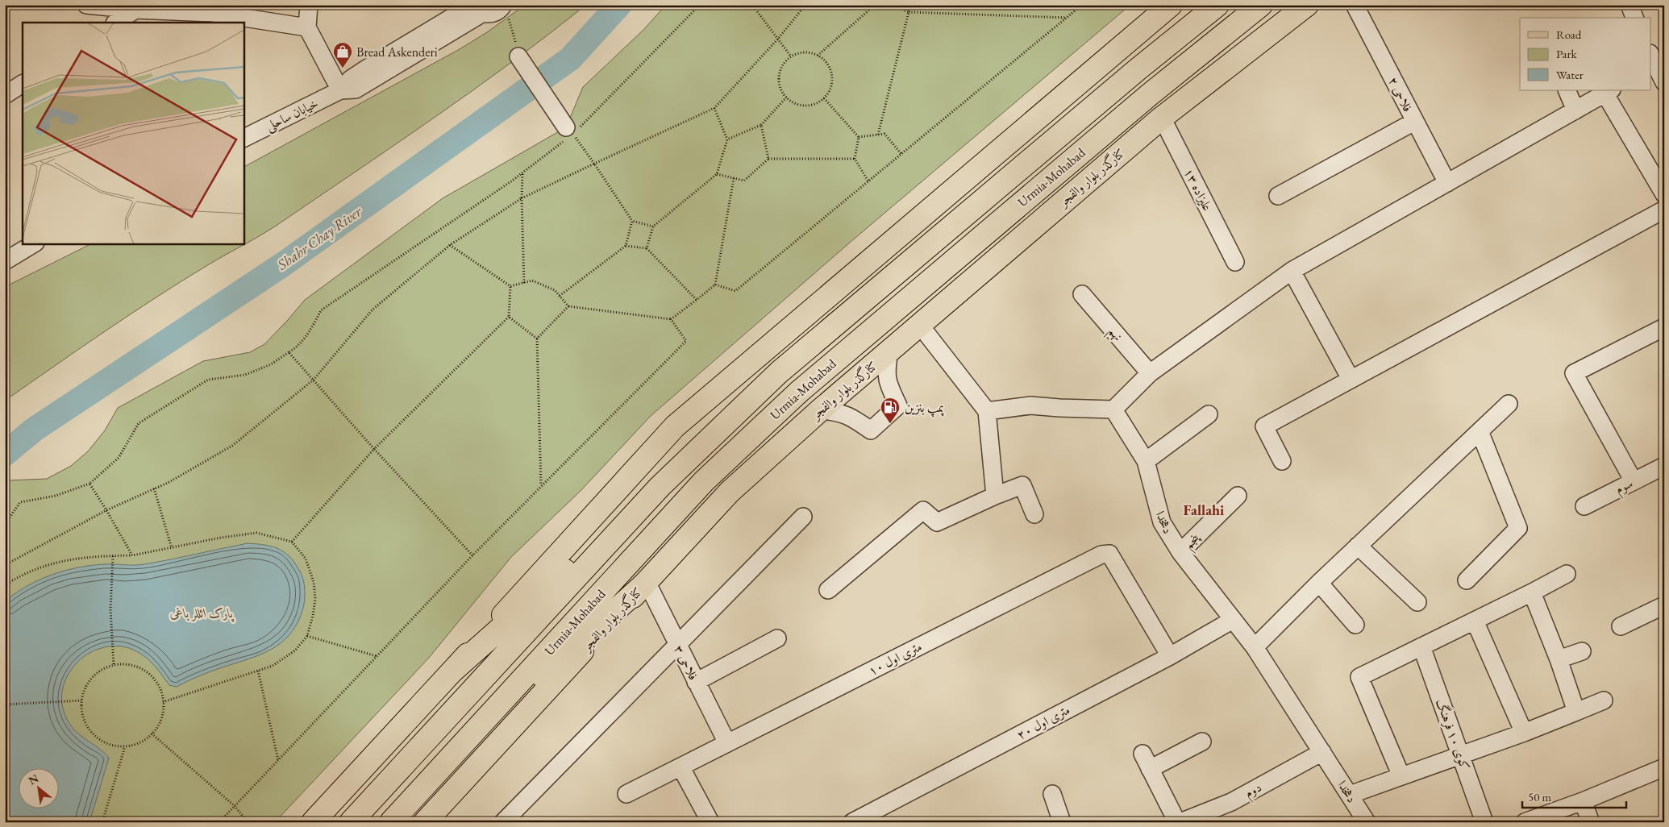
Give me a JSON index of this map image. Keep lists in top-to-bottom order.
{
  "streets": {
    "main road": ["Urmia-Mohabad", "کنارگذر بلوار والفجر"],
    "street": [
      "فلاحی ۲",
      "خیابان ساحلی",
      "۱۳ علیزاده",
      "نهم",
      "سوم",
      "دهخدا",
      "پنجم",
      "۱۰ متری اول",
      "فلاحی ۳",
      "۲۰ متری اول",
      "کوی ۱۰ فرهنگ",
      "دوم"
    ]
  },
  "crossings": [
    ["کنارگذر بلوار والفجر", "۱۳ علیزاده"],
    ["کنارگذر بلوار والفجر", "فلاحی ۳"],
    ["دهخدا", "پنجم"],
    ["دهخدا", "۲۰ متری اول"],
    ["دهخدا", "دوم"],
    ["۱۰ متری اول", "فلاحی ۳"],
    ["۱۰ متری اول", "۲۰ متری اول"]
  ],
  "districts": ["Fallahi"],
  "water": ["Shahr Chay River"],
  "parks": ["پارک ائللر باغی"],
  "places": {
    "shop": ["Bread Askenderi"],
    "fuel station": ["پمپ بنزین"]
  },
  "legend": ["Road", "Park", "Water"],
  "scale_bar": "50 m",
  "north": "top left"
}
